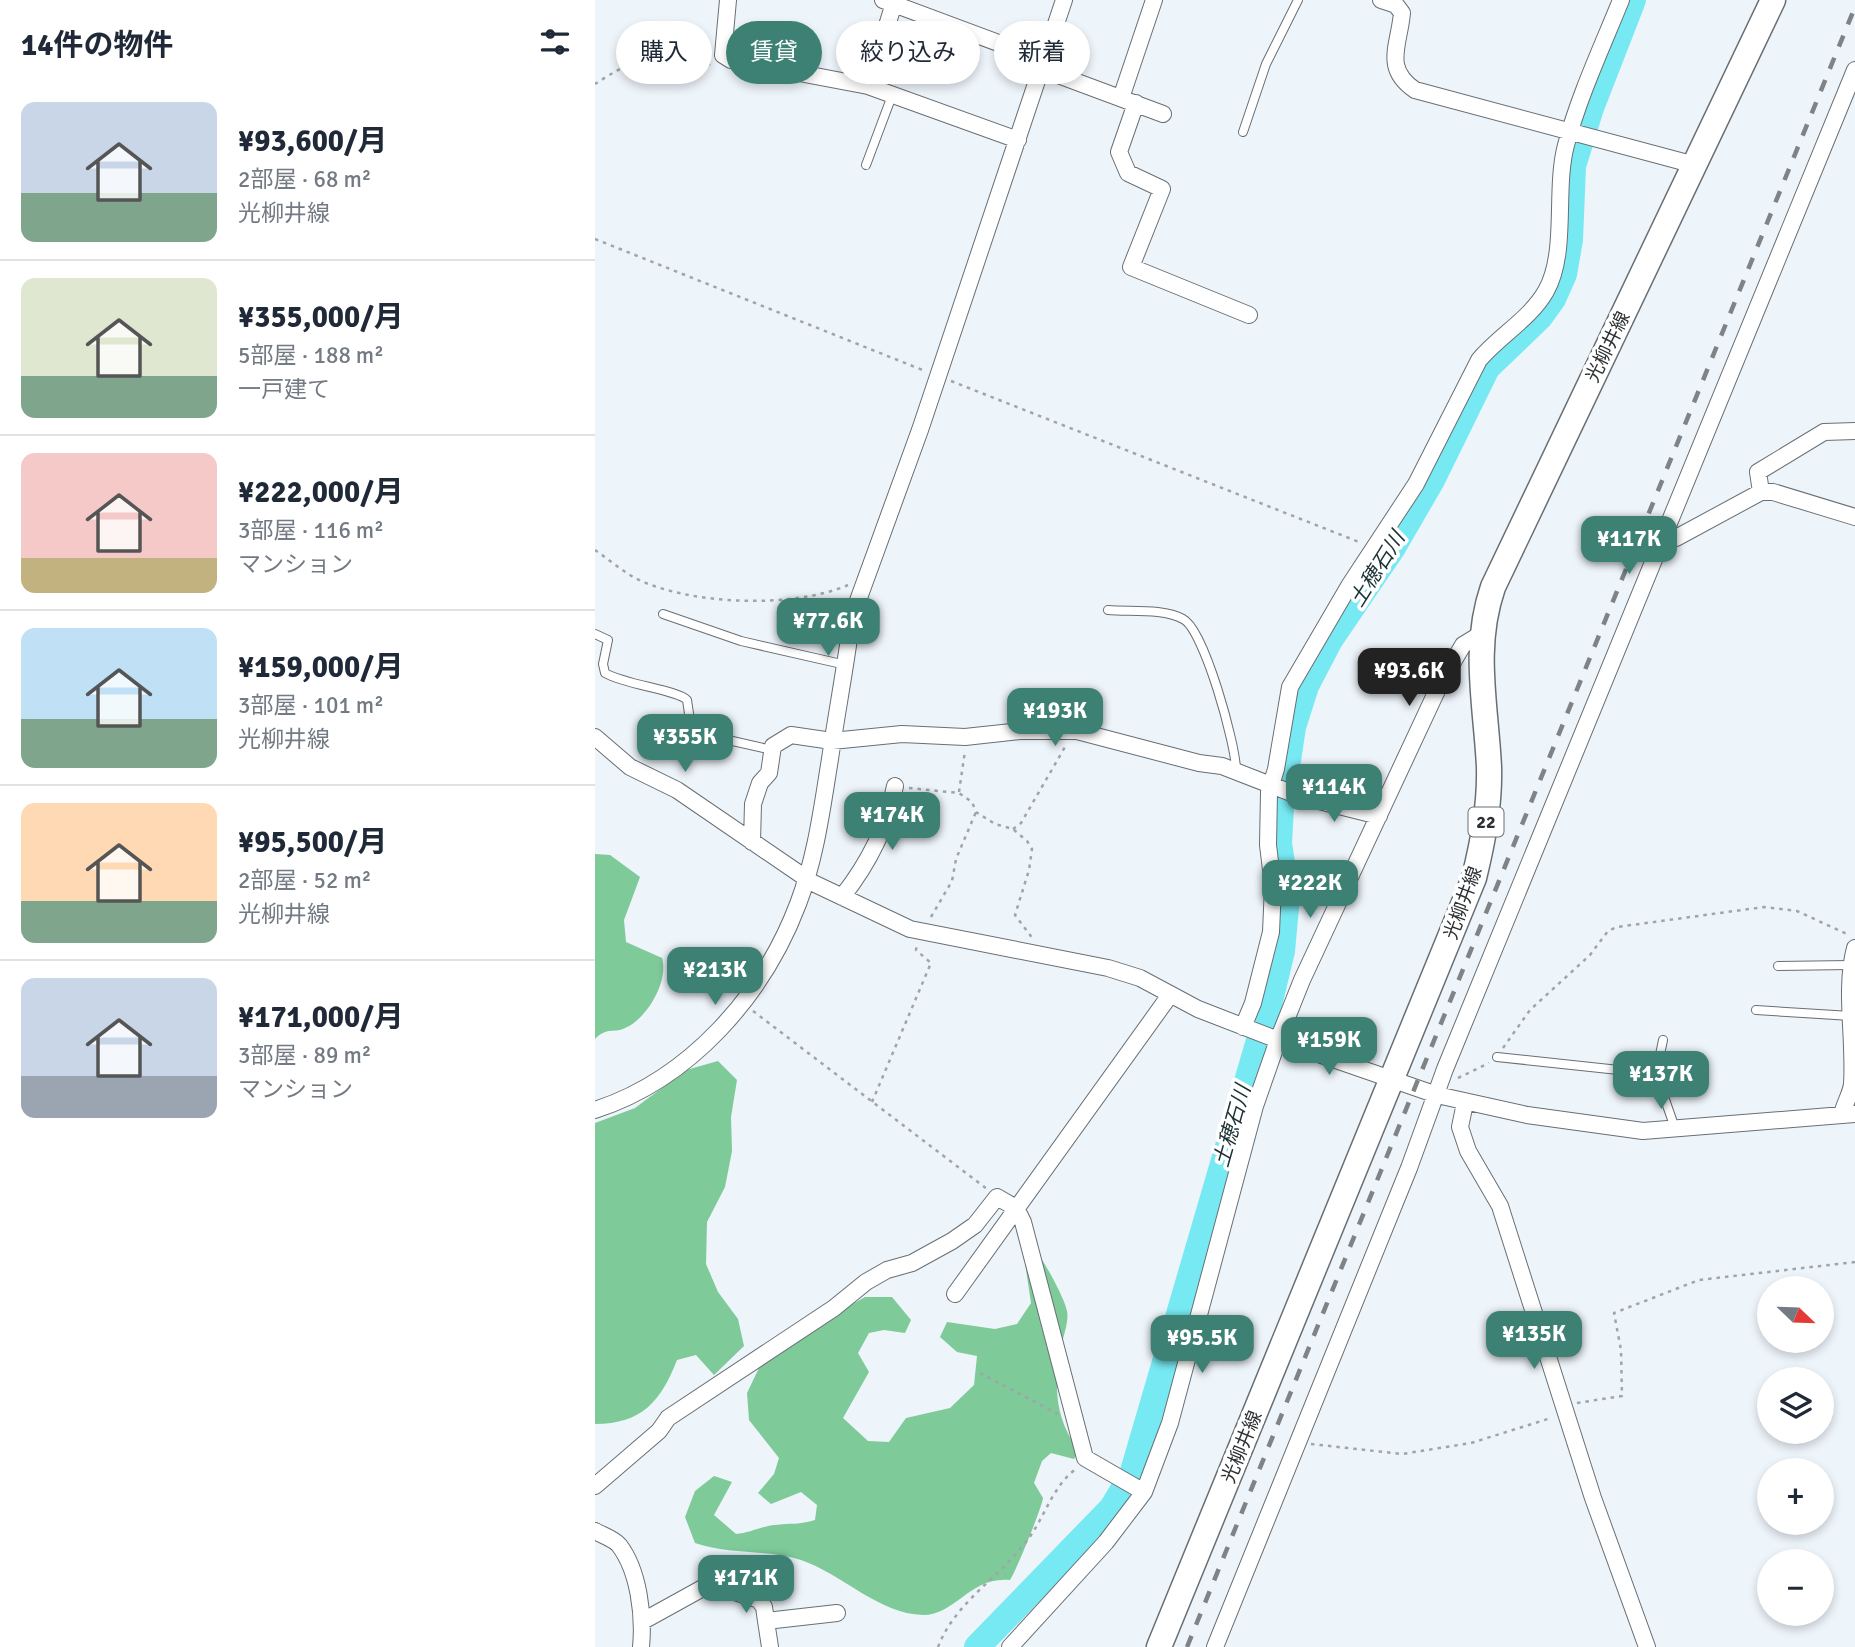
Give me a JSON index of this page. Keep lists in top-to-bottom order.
{
  "streets": {
    "main road": ["光柳井線", "22"]
  },
  "water": ["土穂石川"],
  "north": "bottom right",
  "page": {
    "heading": "14件の物件",
    "chip": [
      "購入",
      "賃貸",
      "絞り込み",
      "新着"
    ],
    "list": [
      {
        "name": "¥93,600/月",
        "note": "2部屋 · 68 m² · 光柳井線"
      },
      {
        "name": "¥355,000/月",
        "note": "5部屋 · 188 m² · 一戸建て"
      },
      {
        "name": "¥222,000/月",
        "note": "3部屋 · 116 m² · マンション"
      },
      {
        "name": "¥159,000/月",
        "note": "3部屋 · 101 m² · 光柳井線"
      },
      {
        "name": "¥95,500/月",
        "note": "2部屋 · 52 m² · 光柳井線"
      },
      {
        "name": "¥171,000/月",
        "note": "3部屋 · 89 m² · マンション"
      }
    ],
    "price": [
      "¥117K",
      "¥77.6K",
      "¥93.6K",
      "¥193K",
      "¥355K",
      "¥114K",
      "¥174K",
      "¥222K",
      "¥213K",
      "¥159K",
      "¥137K",
      "¥135K",
      "¥95.5K",
      "¥171K"
    ],
    "map_buttons": ["+", "−"]
  }
}
